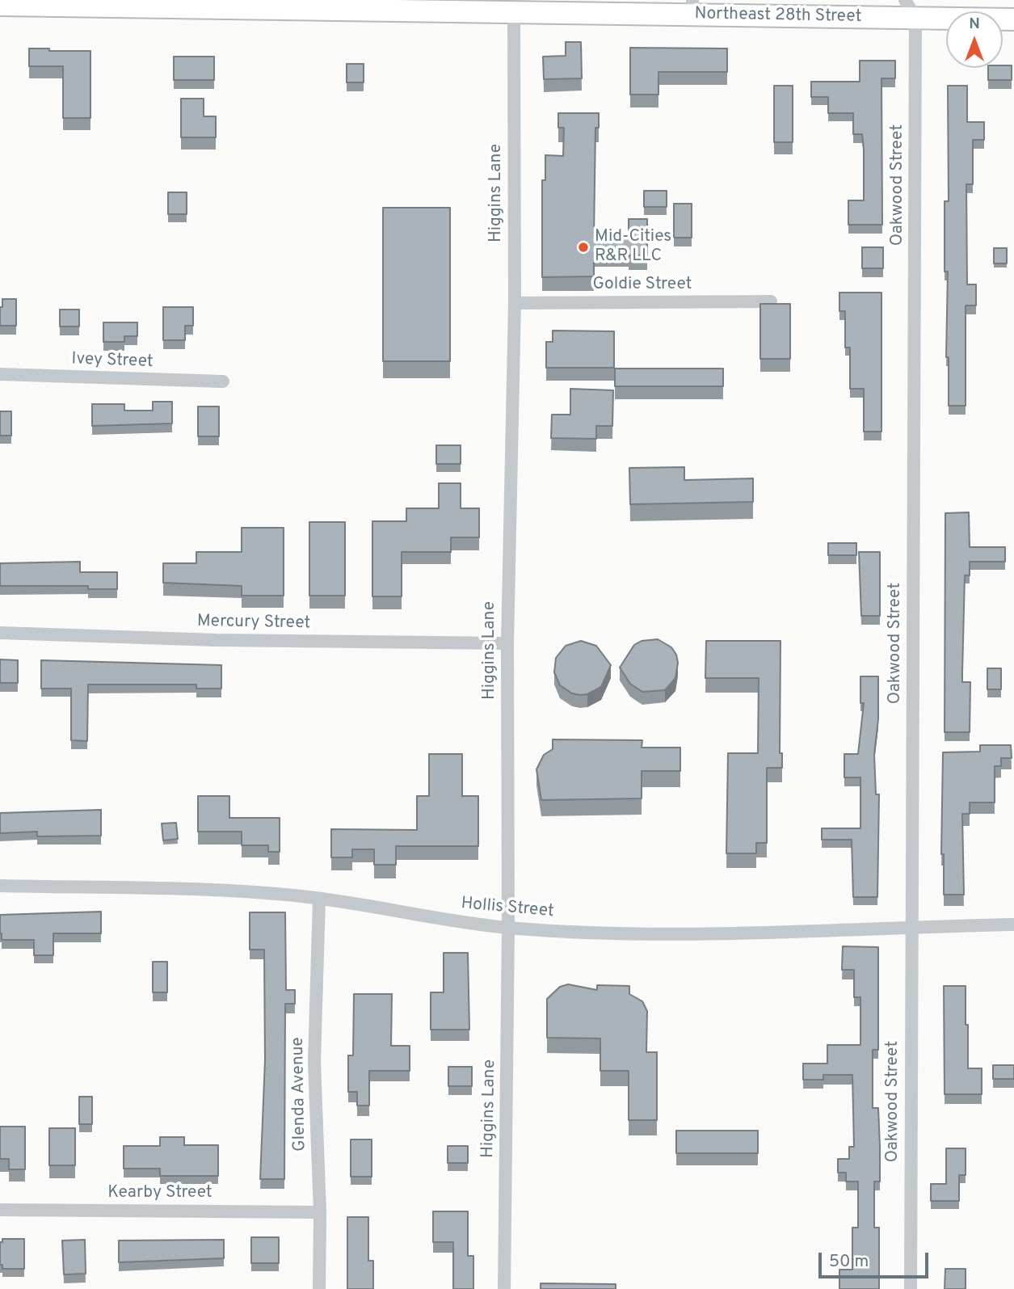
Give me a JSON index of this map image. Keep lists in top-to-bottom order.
{
  "streets": {
    "main road": ["Northeast 28th Street"],
    "street": [
      "Oakwood Street",
      "Higgins Lane",
      "Goldie Street",
      "Ivey Street",
      "Mercury Street",
      "Hollis Street",
      "Glenda Avenue",
      "Kearby Street"
    ]
  },
  "crossings": [
    ["Northeast 28th Street", "Oakwood Street"],
    ["Northeast 28th Street", "Higgins Lane"],
    ["Oakwood Street", "Hollis Street"],
    ["Higgins Lane", "Goldie Street"],
    ["Higgins Lane", "Mercury Street"],
    ["Higgins Lane", "Hollis Street"],
    ["Hollis Street", "Glenda Avenue"],
    ["Glenda Avenue", "Kearby Street"]
  ],
  "places": ["Mid-Cities R&R LLC"],
  "scale_bar": "50 m",
  "north": "top"
}
